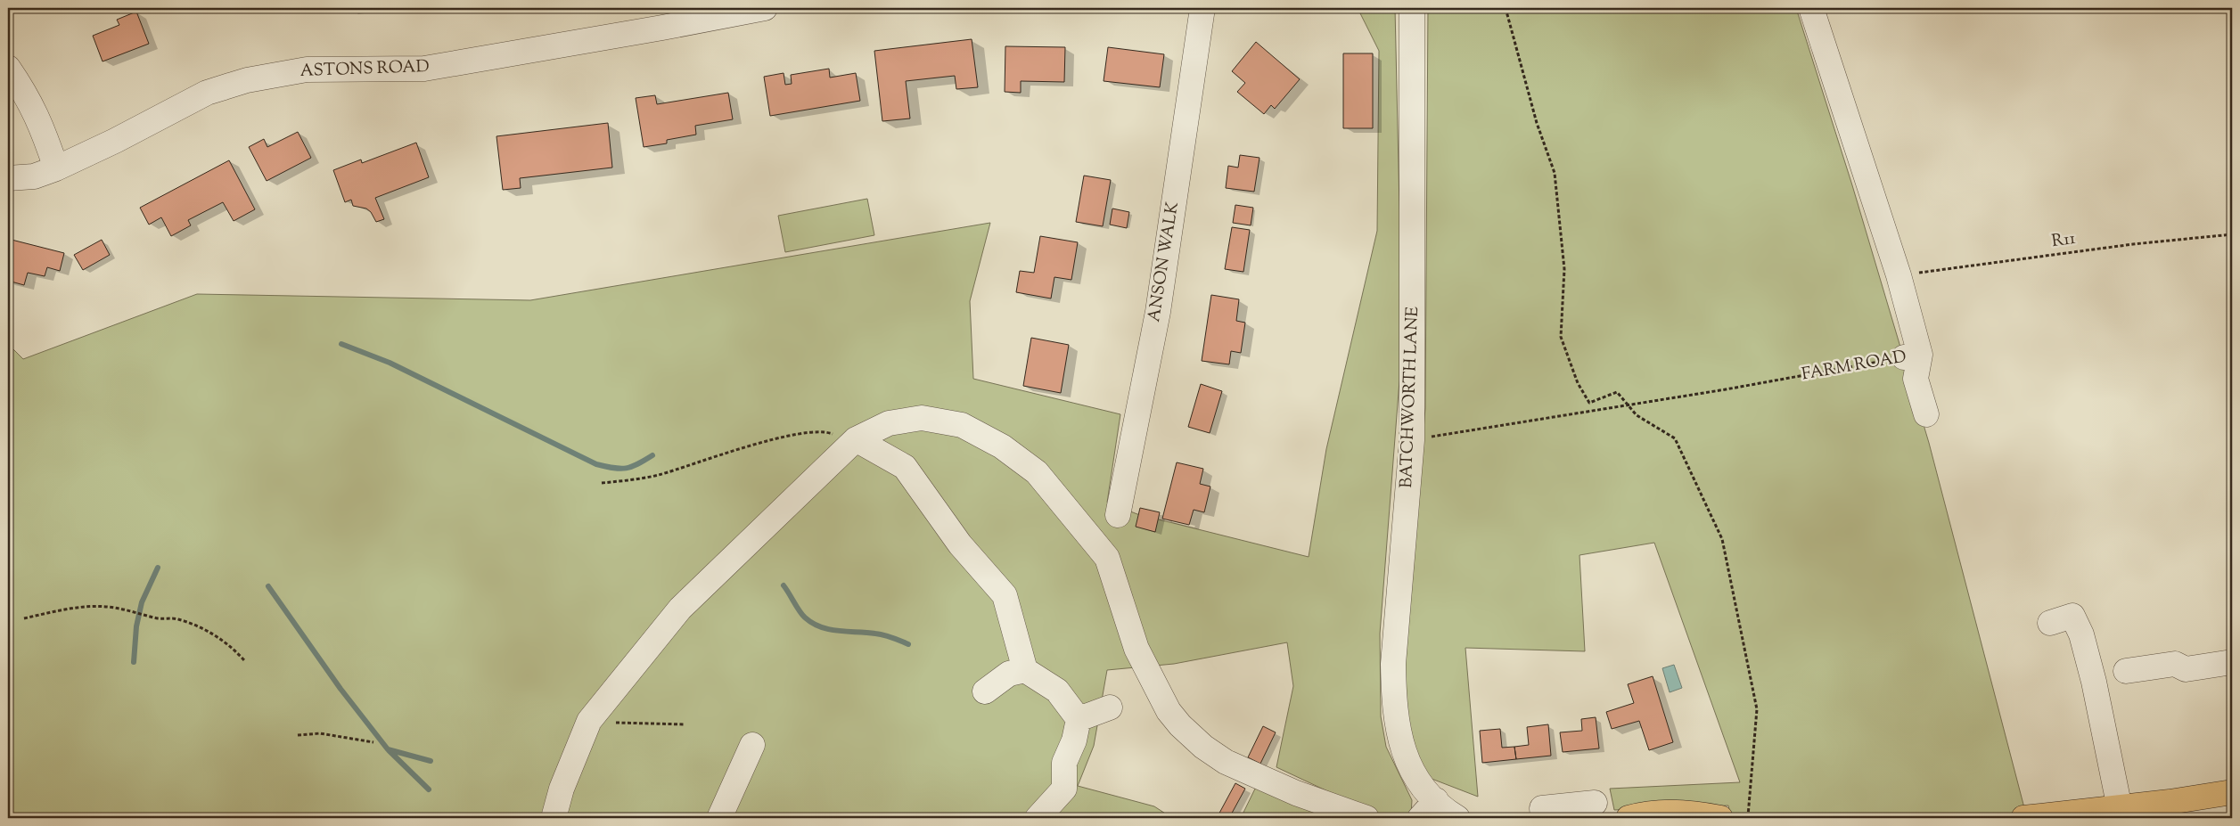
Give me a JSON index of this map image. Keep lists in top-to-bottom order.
{
  "streets": {
    "street": [
      "ASTONS ROAD",
      "ANSON WALK",
      "FARM ROAD",
      "BATCHWORTH LANE"
    ],
    "path": ["R11"]
  },
  "crossings": [
    ["R11", "FARM ROAD"]
  ]
}
